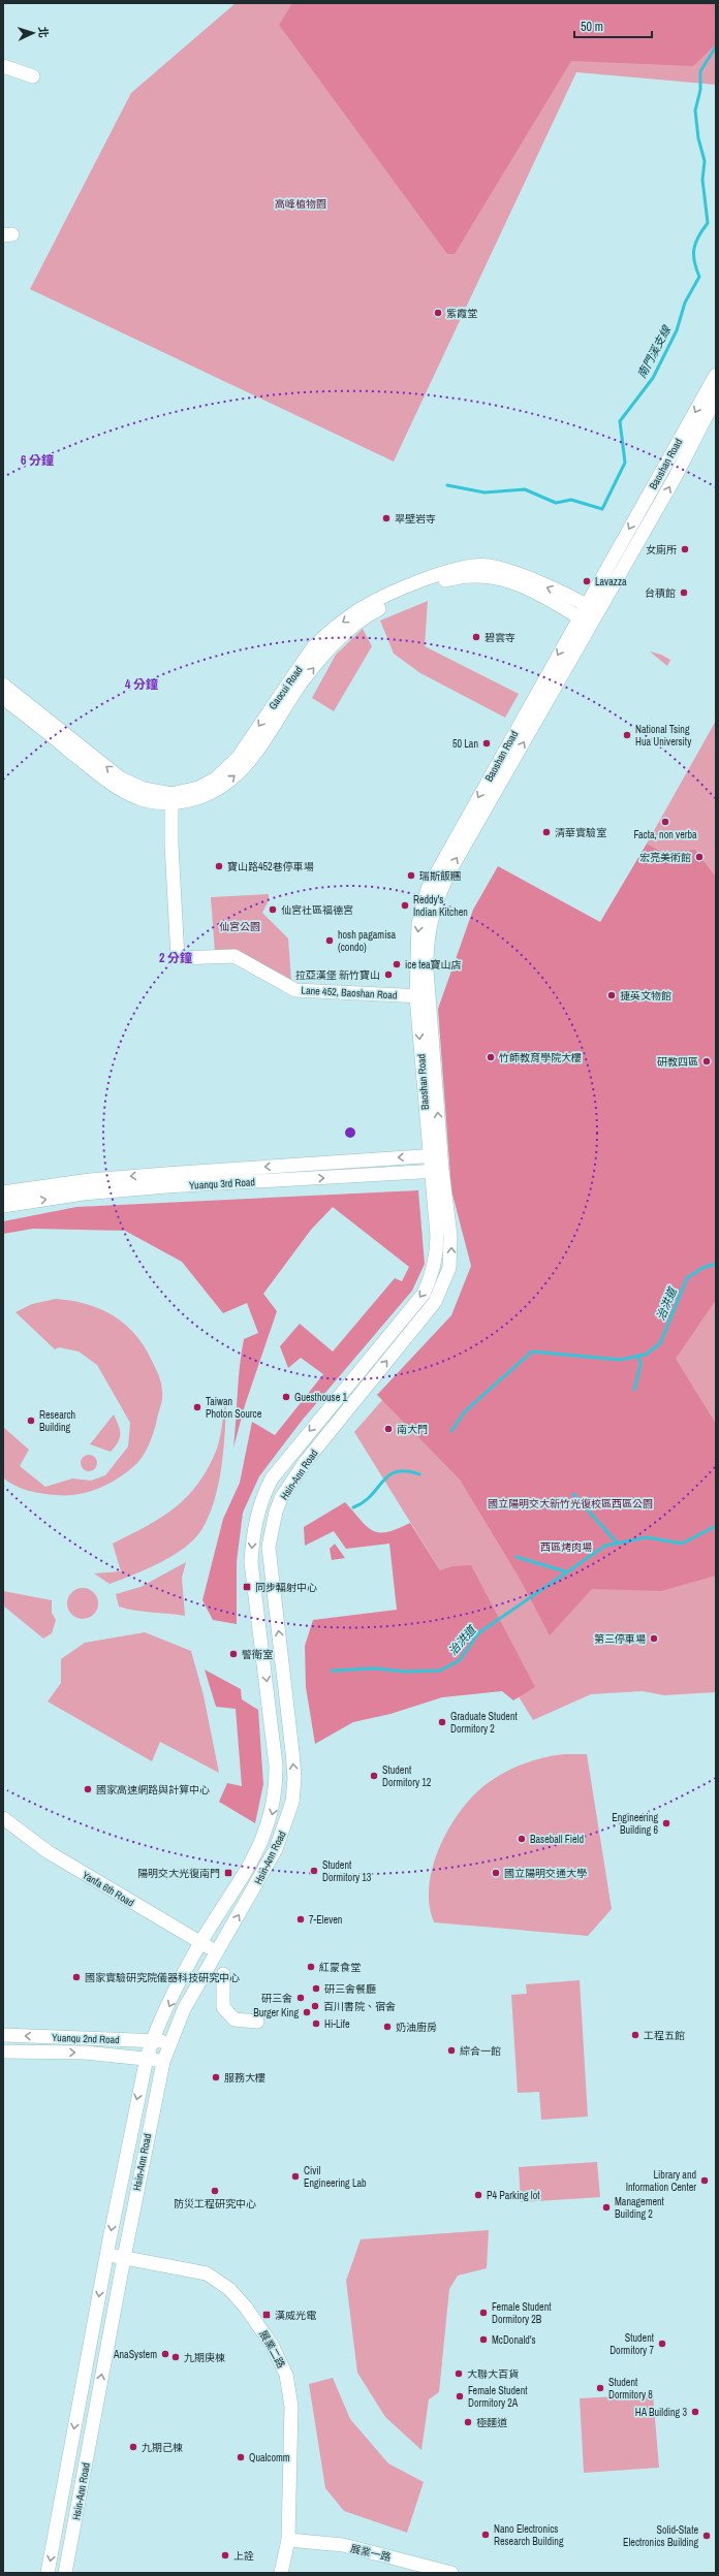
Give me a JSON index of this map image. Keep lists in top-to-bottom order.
{
  "streets": {
    "street": [
      "Baoshan Road",
      "Gaocui Road",
      "Lane 452, Baoshan Road",
      "Yuanqu 3rd Road",
      "Hsin-Ann Road",
      "Yanfa 6th Road",
      "Yuanqu 2nd Road",
      "展業二路",
      "展業一路"
    ]
  },
  "crossings": [
    ["Baoshan Road", "Gaocui Road"],
    ["Baoshan Road", "Lane 452, Baoshan Road"],
    ["Baoshan Road", "Yuanqu 3rd Road"],
    ["Baoshan Road", "Hsin-Ann Road"],
    ["Gaocui Road", "Lane 452, Baoshan Road"],
    ["Yuanqu 3rd Road", "Hsin-Ann Road"],
    ["Hsin-Ann Road", "Yanfa 6th Road"],
    ["Hsin-Ann Road", "Yuanqu 2nd Road"],
    ["Hsin-Ann Road", "展業二路"],
    ["展業二路", "展業一路"]
  ],
  "water": ["南門溪支線", "治洪道"],
  "parks": [
    "高峰植物園",
    "仙宮公園",
    "國立陽明交大新竹光復校區西區公園",
    "西區烤肉場"
  ],
  "places": {
    "other": [
      "紫霞堂",
      "翠壁岩寺",
      "女廁所",
      "Lavazza",
      "台積館",
      "碧雲寺",
      "National Tsing Hua University",
      "50 Lan",
      "Facta, non verba",
      "清華實驗室",
      "宏亮美術館",
      "寶山路452巷停車場",
      "瑞斯飯糰",
      "Reddy's Indian Kitchen",
      "仙宮社區福德宮",
      "hosh pagamisa (condo)",
      "ice tea寶山店",
      "拉亞漢堡 新竹寶山",
      "捷英文物館",
      "竹師教育學院大樓",
      "研教四區",
      "Guesthouse 1",
      "Taiwan Photon Source",
      "Research Building",
      "南大門",
      "第三停車場",
      "警衛室",
      "Graduate Student Dormitory 2",
      "Student Dormitory 12",
      "國家高速網路與計算中心",
      "Engineering Building 6",
      "Baseball Field",
      "Student Dormitory 13",
      "國立陽明交通大學",
      "7-Eleven",
      "紅蒙食堂",
      "國家實驗研究院儀器科技研究中心",
      "研三舍餐廳",
      "研三舍",
      "百川書院、宿舍",
      "Burger King",
      "Hi-Life",
      "奶油廚房",
      "工程五館",
      "綜合一館",
      "服務大樓",
      "Civil Engineering Lab",
      "Library and Information Center",
      "防災工程研究中心",
      "P4 Parking lot",
      "Management Building 2",
      "Female Student Dormitory 2B",
      "McDonald's",
      "Student Dormitory 7",
      "AnaSystem",
      "九期庚棟",
      "大聯大百貨",
      "Student Dormitory 8",
      "Female Student Dormitory 2A",
      "HA Building 3",
      "極麵道",
      "九期己棟",
      "Qualcomm",
      "Nano Electronics Research Building",
      "Solid-State Electronics Building",
      "上詮"
    ],
    "transit": ["同步輻射中心", "陽明交大光復南門", "漢威光電"]
  },
  "scale_bar": "50 m",
  "north": "right",
  "rings": ["6 分鐘", "4 分鐘", "2 分鐘"]
}
